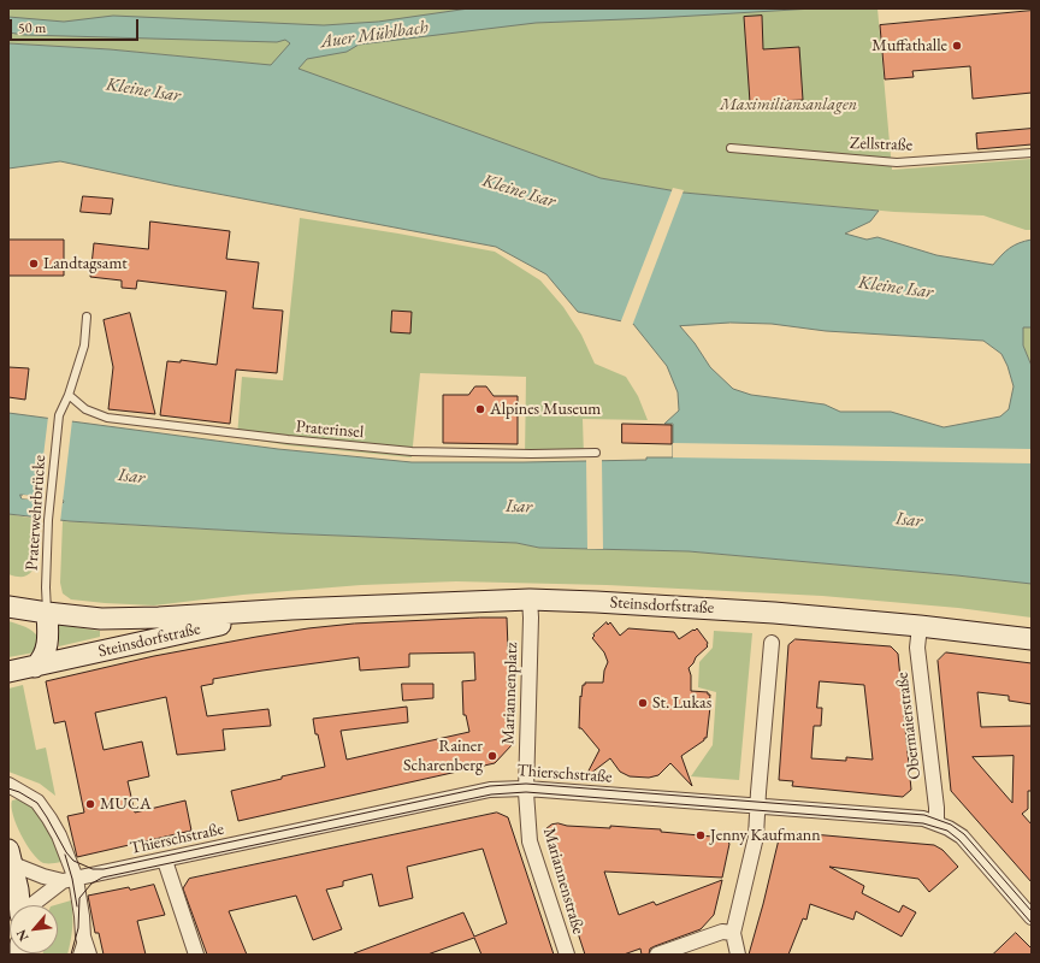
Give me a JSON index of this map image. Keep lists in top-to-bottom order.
{
  "streets": {
    "main road": ["Steinsdorfstraße"],
    "street": [
      "Mariannenplatz",
      "Obermaierstraße",
      "Thierschstraße",
      "Mariannenstraße"
    ],
    "lane": ["Zellstraße", "Praterinsel", "Praterwehrbrücke"]
  },
  "crossings": [
    ["Praterinsel", "Praterwehrbrücke"],
    ["Praterwehrbrücke", "Steinsdorfstraße"],
    ["Steinsdorfstraße", "Mariannenplatz"],
    ["Steinsdorfstraße", "Obermaierstraße"],
    ["Mariannenplatz", "Thierschstraße"],
    ["Mariannenplatz", "Mariannenstraße"],
    ["Obermaierstraße", "Thierschstraße"],
    ["Thierschstraße", "Mariannenstraße"]
  ],
  "water": ["Auer Mühlbach", "Kleine Isar", "Isar"],
  "parks": ["Maximiliansanlagen"],
  "places": [
    "Muffathalle",
    "Landtagsamt",
    "Alpines Museum",
    "St. Lukas",
    "Rainer Scharenberg",
    "MUCA",
    "Jenny Kaufmann"
  ],
  "scale_bar": "50 m",
  "north": "bottom left"
}
